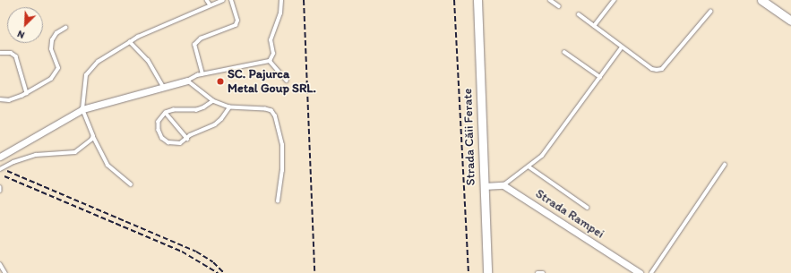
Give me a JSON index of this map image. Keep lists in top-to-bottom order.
{
  "streets": {
    "street": ["Strada Căii Ferate", "Strada Rampei"]
  },
  "places": ["SC. Pajurca Metal Goup SRL."],
  "north": "bottom left"
}
